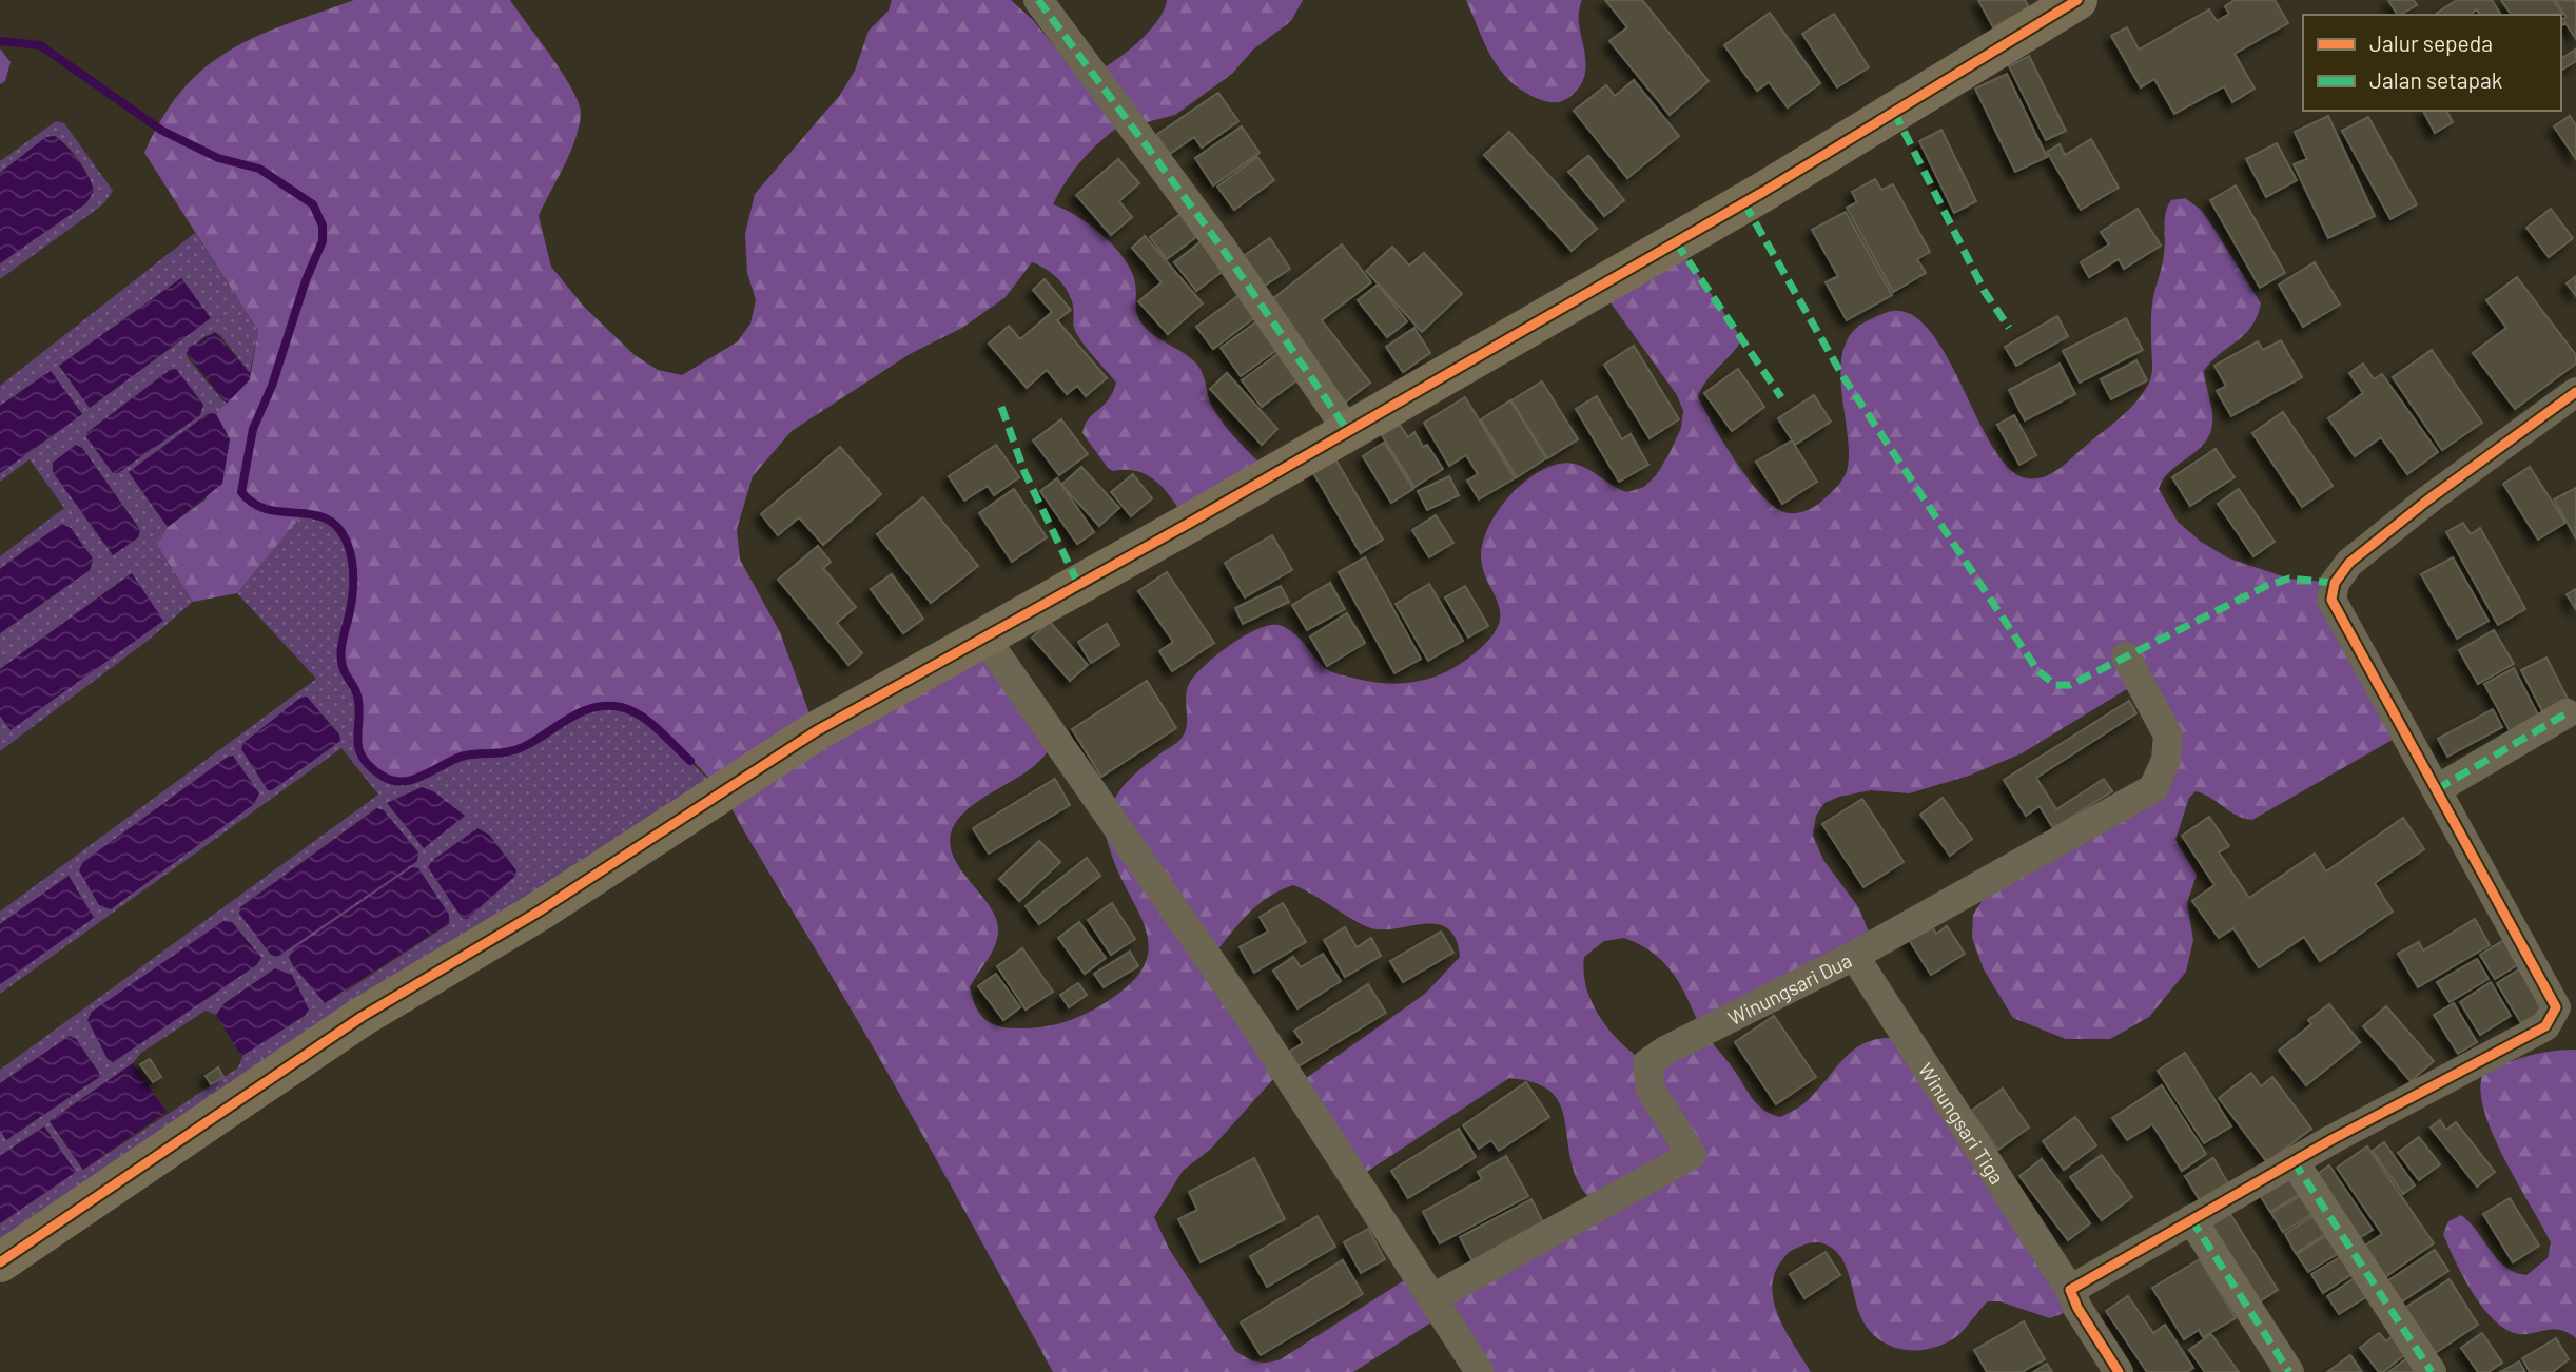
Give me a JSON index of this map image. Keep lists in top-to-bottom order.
{
  "streets": {
    "street": ["Winungsari Dua", "Winungsari Tiga"]
  },
  "crossings": [
    ["Winungsari Dua", "Winungsari Tiga"]
  ],
  "legend": ["Jalur sepeda", "Jalan setapak"]
}
